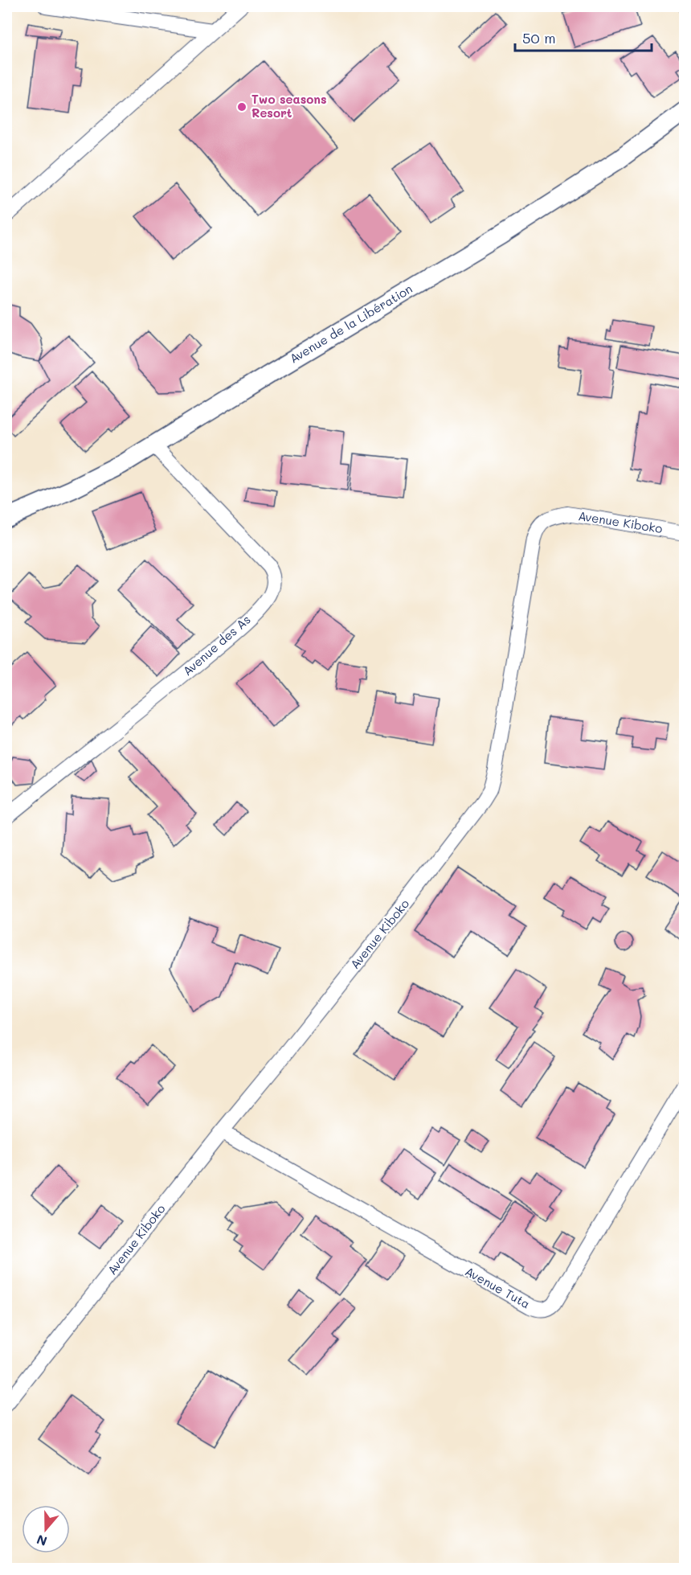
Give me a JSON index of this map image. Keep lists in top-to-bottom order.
{
  "streets": {
    "street": [
      "Avenue de la Libération",
      "Avenue Kiboko",
      "Avenue des As",
      "Avenue Tuta"
    ]
  },
  "crossings": [
    ["Avenue de la Libération", "Avenue des As"],
    ["Avenue Kiboko", "Avenue Tuta"]
  ],
  "places": ["Two seasons Resort"],
  "scale_bar": "50 m",
  "north": "bottom"
}
